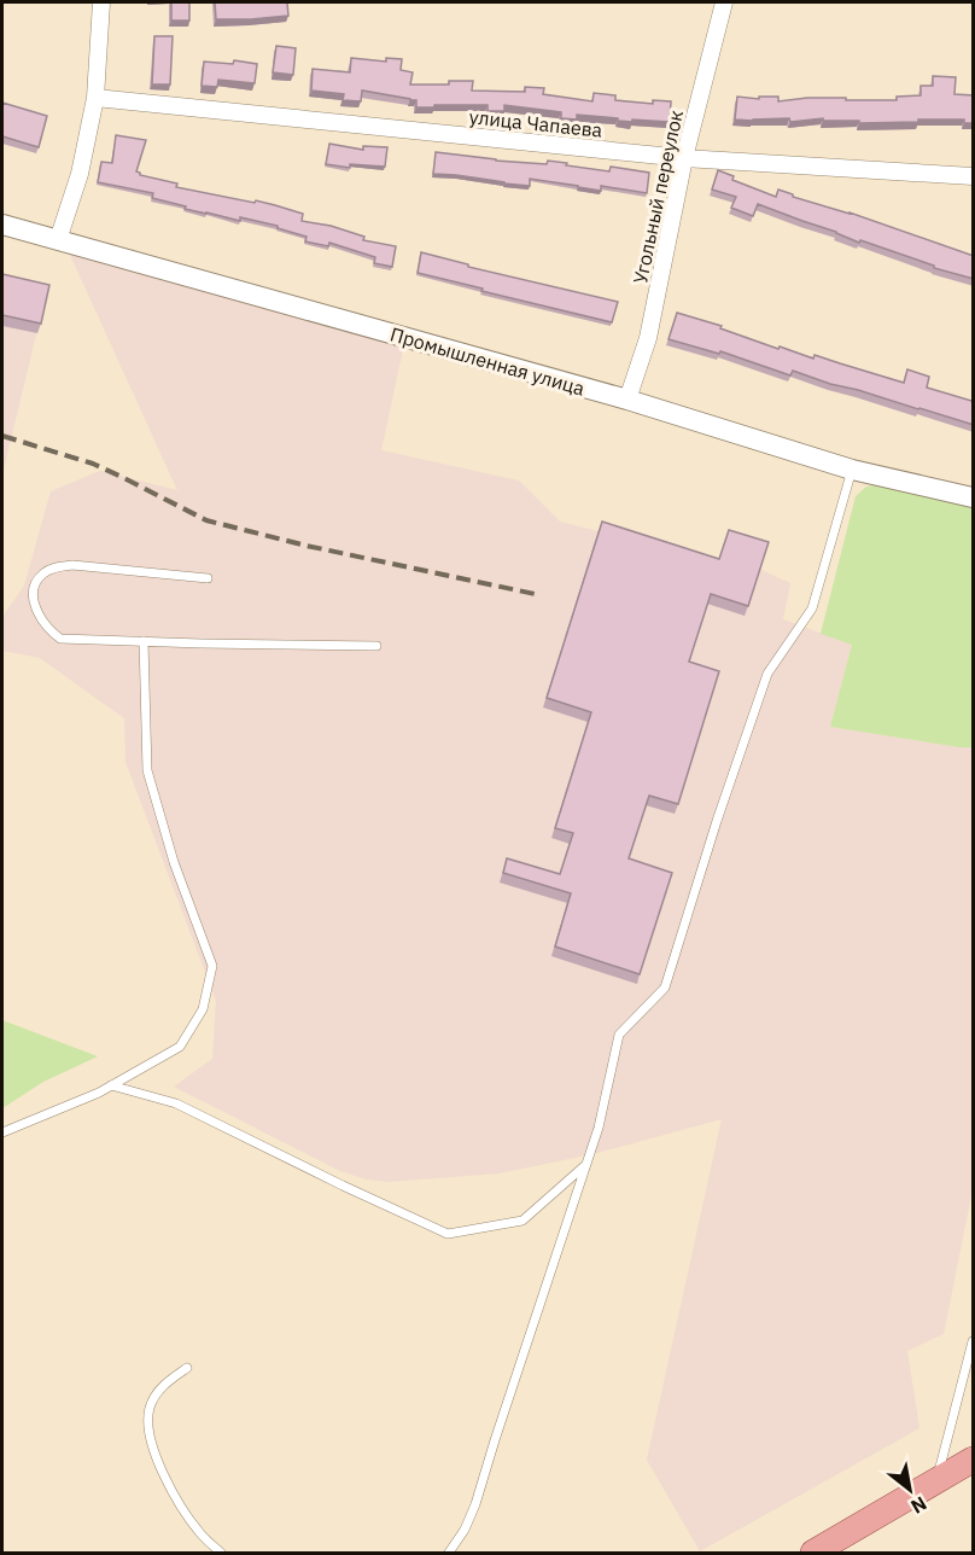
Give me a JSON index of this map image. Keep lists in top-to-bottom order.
{
  "streets": {
    "street": ["улица Чапаева", "Угольный переулок", "Промышленная улица"]
  },
  "crossings": [
    ["улица Чапаева", "Угольный переулок"],
    ["Угольный переулок", "Промышленная улица"]
  ],
  "north": "bottom right"
}
